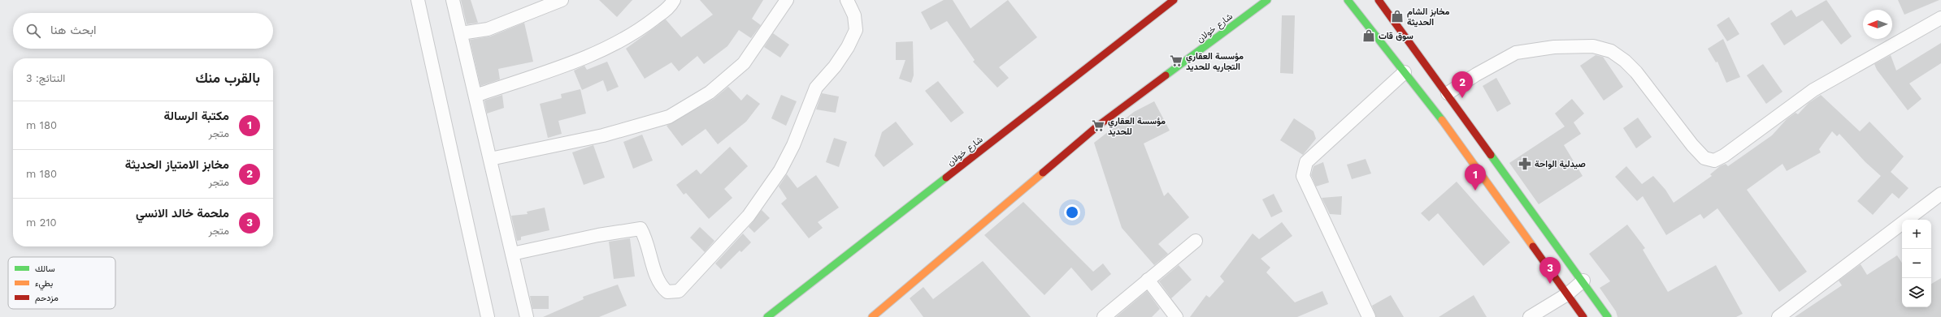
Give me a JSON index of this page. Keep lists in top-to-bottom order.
{
  "streets": {
    "main road": ["شارع خولان"]
  },
  "places": {
    "shop": ["مخابز الشام الحديثة", "سوق قات"],
    "supermarket": ["مؤسسة العقاري التجاريه للحديد", "مؤسسة العقاري للحديد"],
    "pharmacy": ["صيدلية الواحة"]
  },
  "legend": ["سالك", "بطيء", "مزدحم"],
  "north": "left",
  "page": {
    "search": "ابحث هنا",
    "heading": ["بالقرب منك", "النتائج: 3"],
    "pins": ["2", "1", "3"],
    "list": [
      {
        "mark": "1",
        "name": "مكتبة الرسالة",
        "note": "متجر",
        "value": "180 m"
      },
      {
        "mark": "2",
        "name": "مخابز الامتياز الحديثة",
        "note": "متجر",
        "value": "180 m"
      },
      {
        "mark": "3",
        "name": "ملحمة خالد الانسي",
        "note": "متجر",
        "value": "210 m"
      }
    ],
    "map_buttons": ["+", "−"]
  }
}
